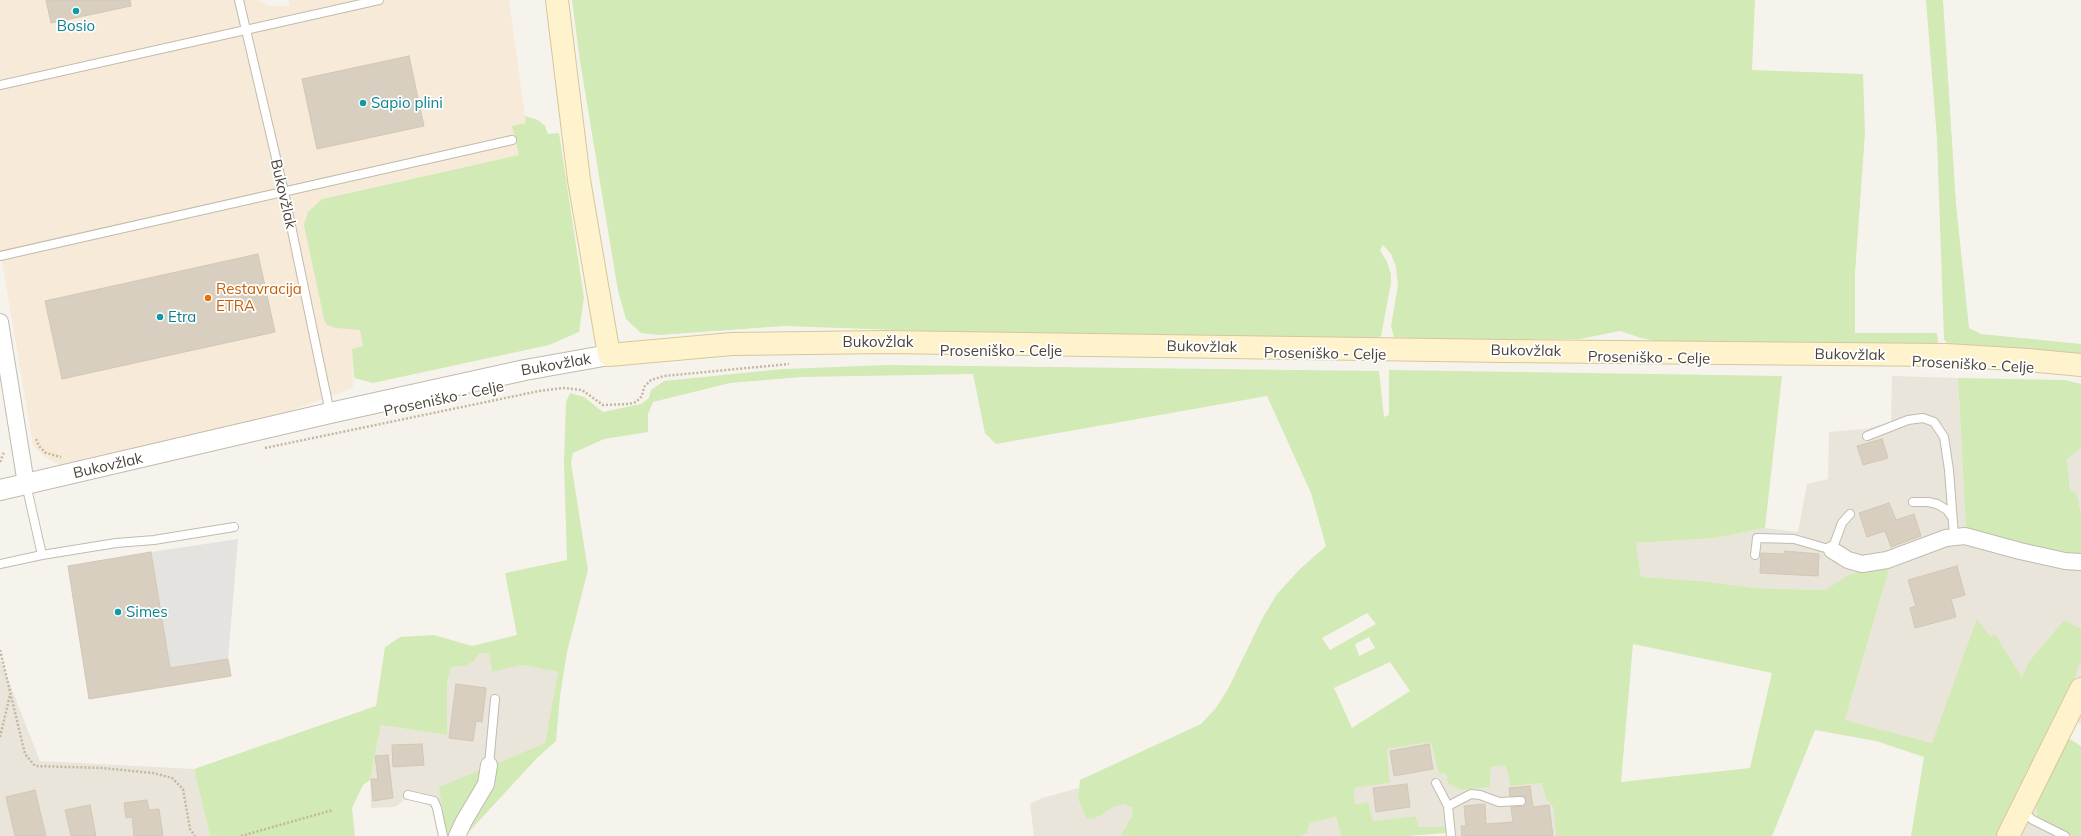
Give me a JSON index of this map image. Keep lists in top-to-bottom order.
{
  "streets": {
    "main road": ["Bukovžlak"],
    "path": ["Proseniško - Celje"]
  },
  "places": [
    "Bosio",
    "Sapio plini",
    "Restavracija ETRA",
    "Etra",
    "Simes"
  ]
}
